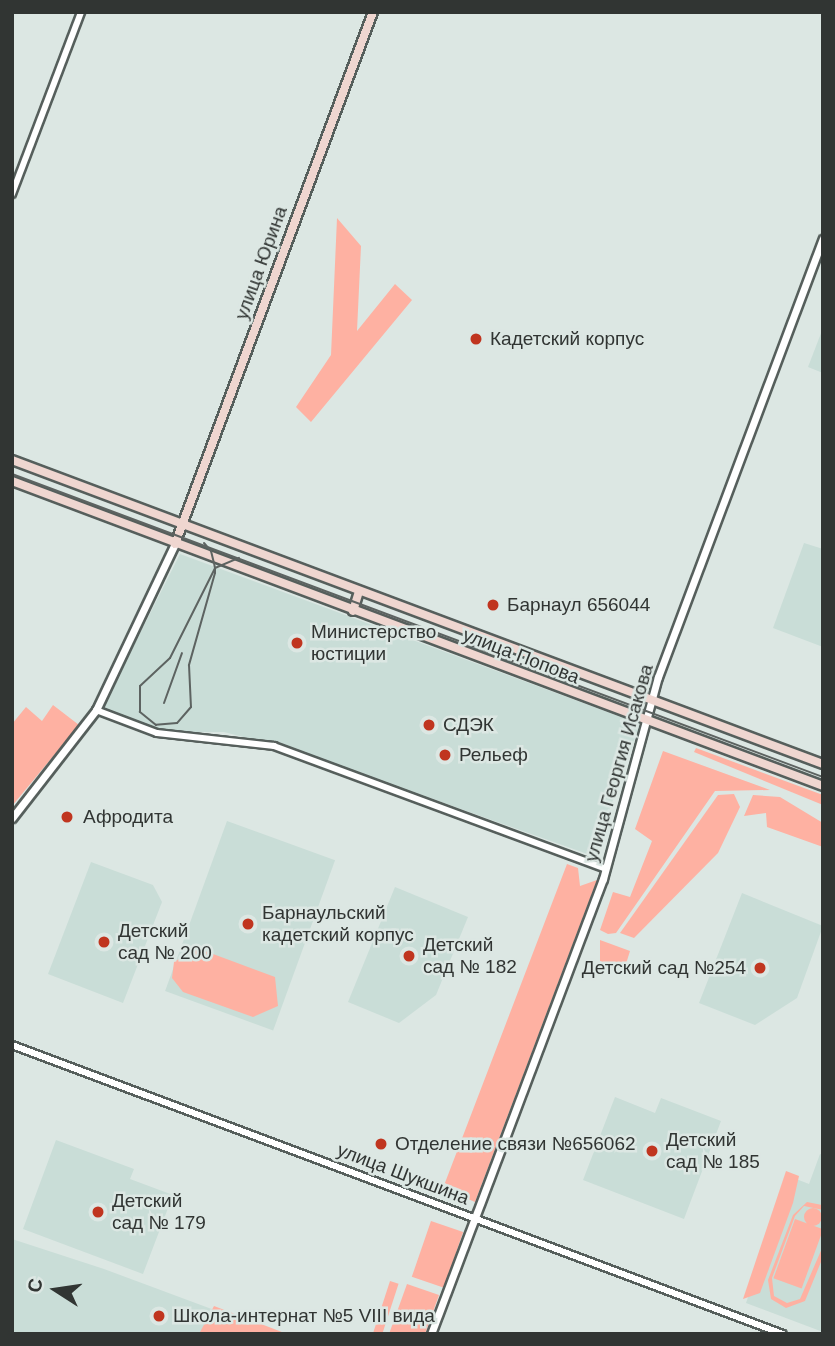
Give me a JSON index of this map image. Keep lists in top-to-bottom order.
{
  "streets": {
    "main road": ["улица Юрина", "улица Попова"],
    "street": ["улица Георгия Исакова", "улица Шукшина"]
  },
  "crossings": [
    ["улица Юрина", "улица Попова"],
    ["улица Попова", "улица Георгия Исакова"],
    ["улица Георгия Исакова", "улица Шукшина"]
  ],
  "places": [
    "Кадетский корпус",
    "Барнаул 656044",
    "Министерство юстиции",
    "СДЭК",
    "Рельеф",
    "Афродита",
    "Барнаульский кадетский корпус",
    "Детский сад № 200",
    "Детский сад № 182",
    "Детский сад №254",
    "Отделение связи №656062",
    "Детский сад № 185",
    "Детский сад № 179",
    "Школа-интернат №5 VIII вида"
  ],
  "north": "left"
}
